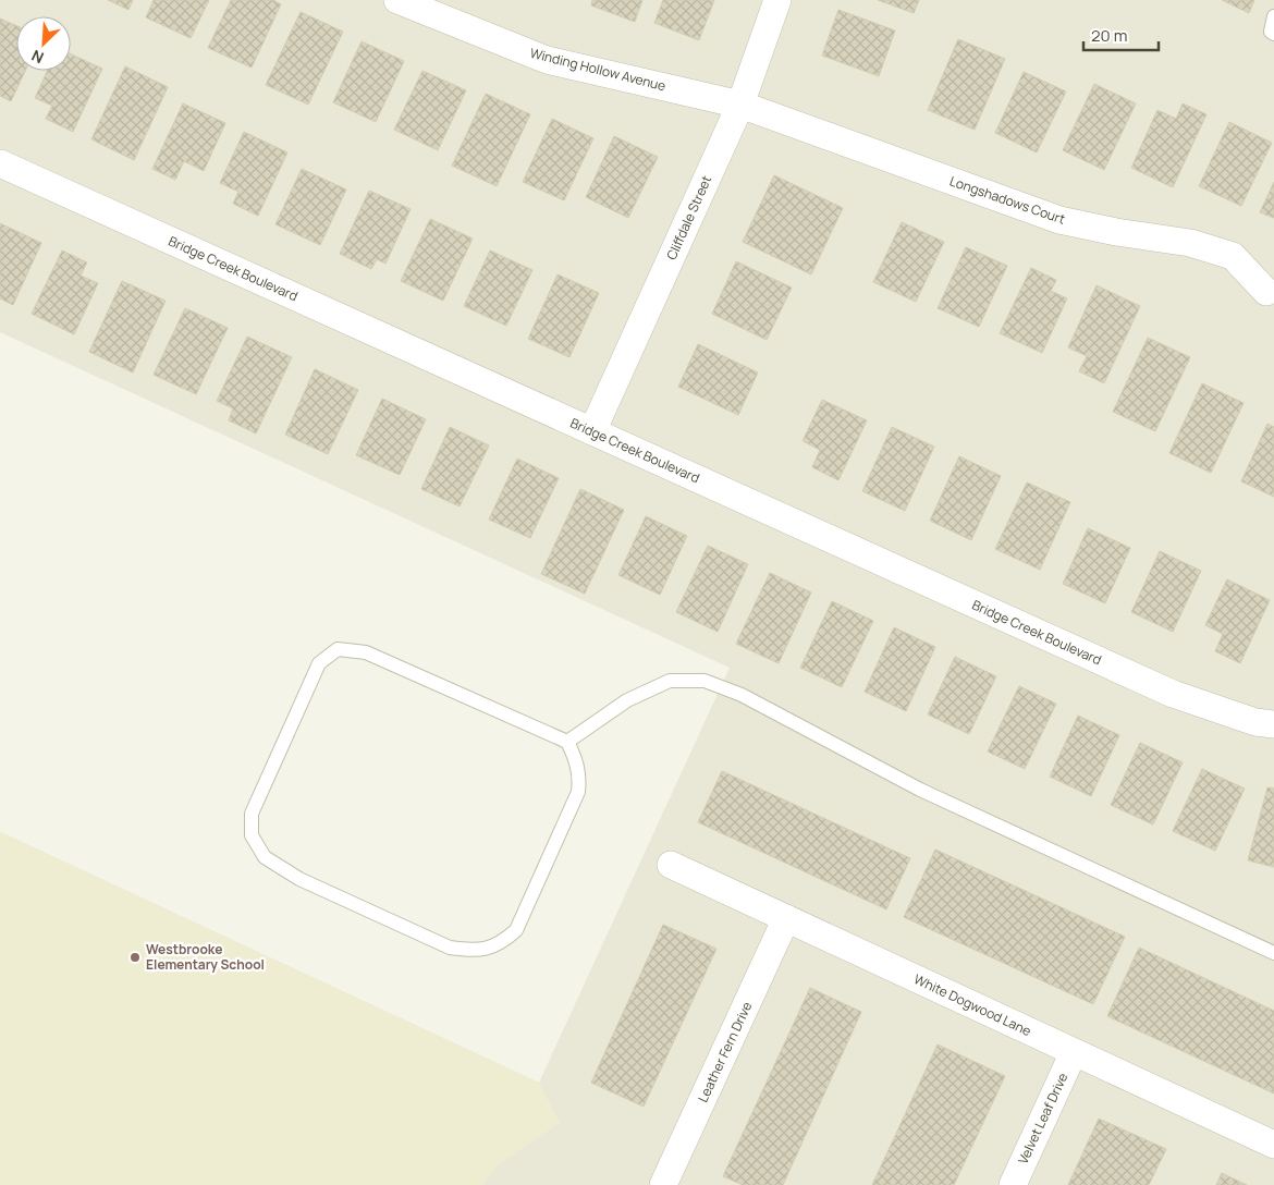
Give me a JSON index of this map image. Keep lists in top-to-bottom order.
{
  "streets": {
    "street": [
      "Winding Hollow Avenue",
      "Longshadows Court",
      "Cliffdale Street",
      "Bridge Creek Boulevard",
      "White Dogwood Lane",
      "Leather Fern Drive",
      "Velvet Leaf Drive"
    ]
  },
  "crossings": [
    ["Winding Hollow Avenue", "Longshadows Court"],
    ["Winding Hollow Avenue", "Cliffdale Street"],
    ["Longshadows Court", "Cliffdale Street"],
    ["Cliffdale Street", "Bridge Creek Boulevard"],
    ["White Dogwood Lane", "Leather Fern Drive"],
    ["White Dogwood Lane", "Velvet Leaf Drive"]
  ],
  "places": ["Westbrooke Elementary School"],
  "scale_bar": "20 m",
  "north": "bottom left"
}
